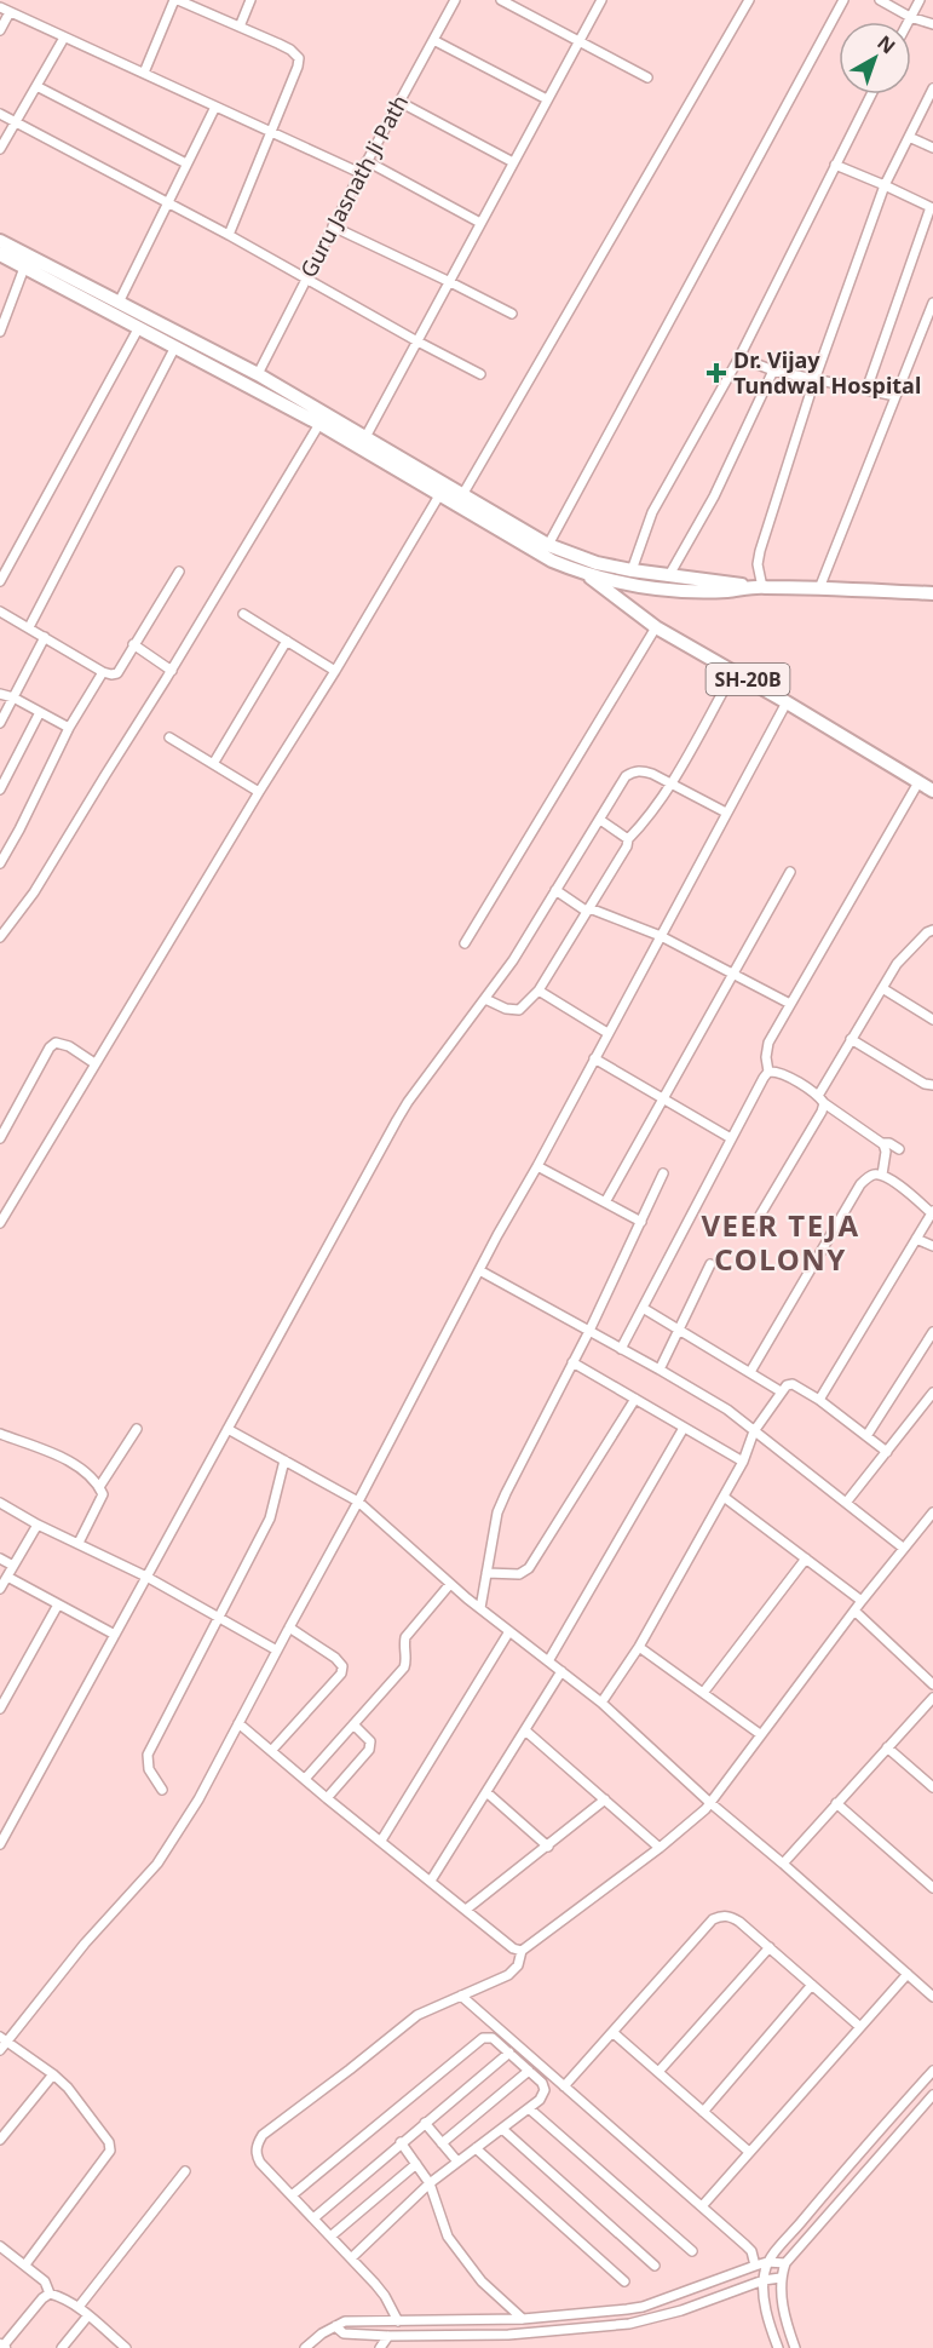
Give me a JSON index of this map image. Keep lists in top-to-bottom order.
{
  "streets": {
    "main road": ["SH-20B"],
    "street": ["Guru Jasnath Ji Path"]
  },
  "districts": ["VEER TEJA COLONY"],
  "places": {
    "health": ["Dr. Vijay Tundwal Hospital"]
  },
  "north": "top right"
}
